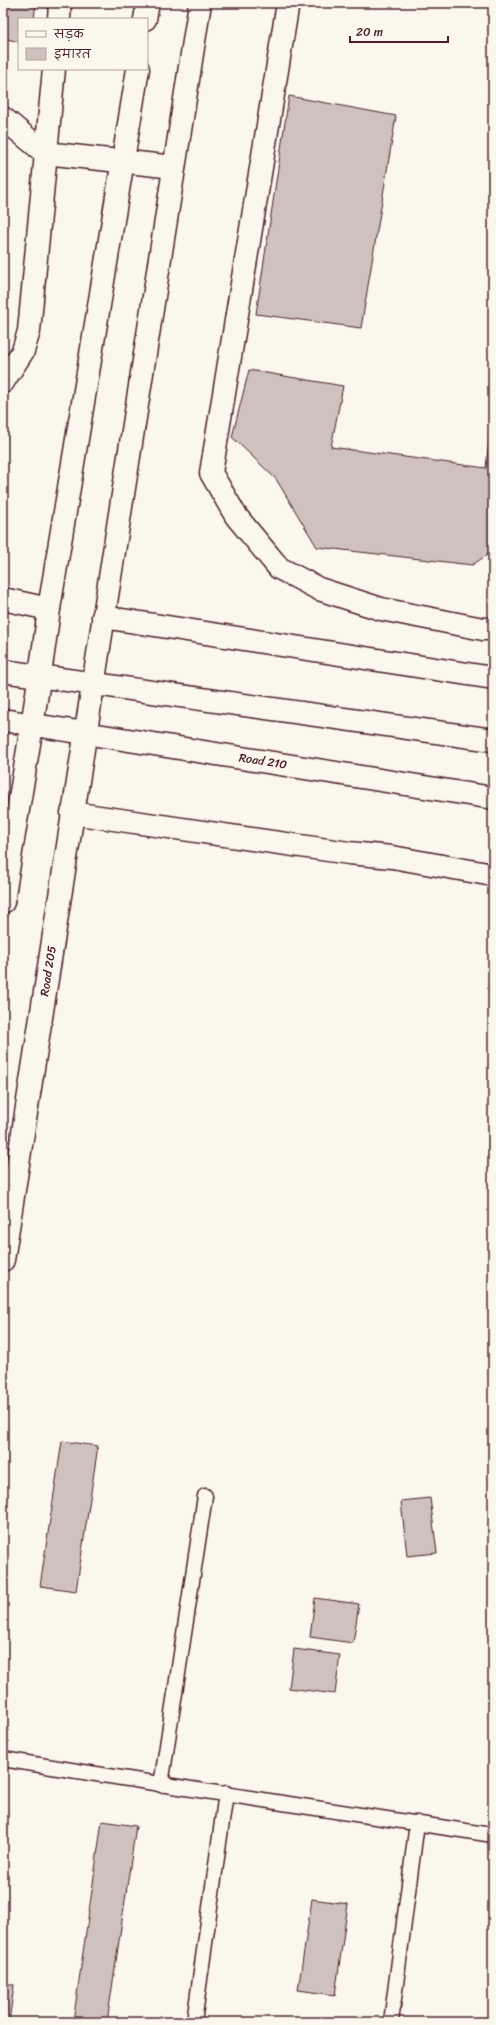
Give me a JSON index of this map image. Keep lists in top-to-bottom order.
{
  "streets": {
    "street": ["Road 210", "Road 205"]
  },
  "crossings": [
    ["Road 210", "Road 205"]
  ],
  "legend": ["सड़क", "इमारत"],
  "scale_bar": "20 m"
}
